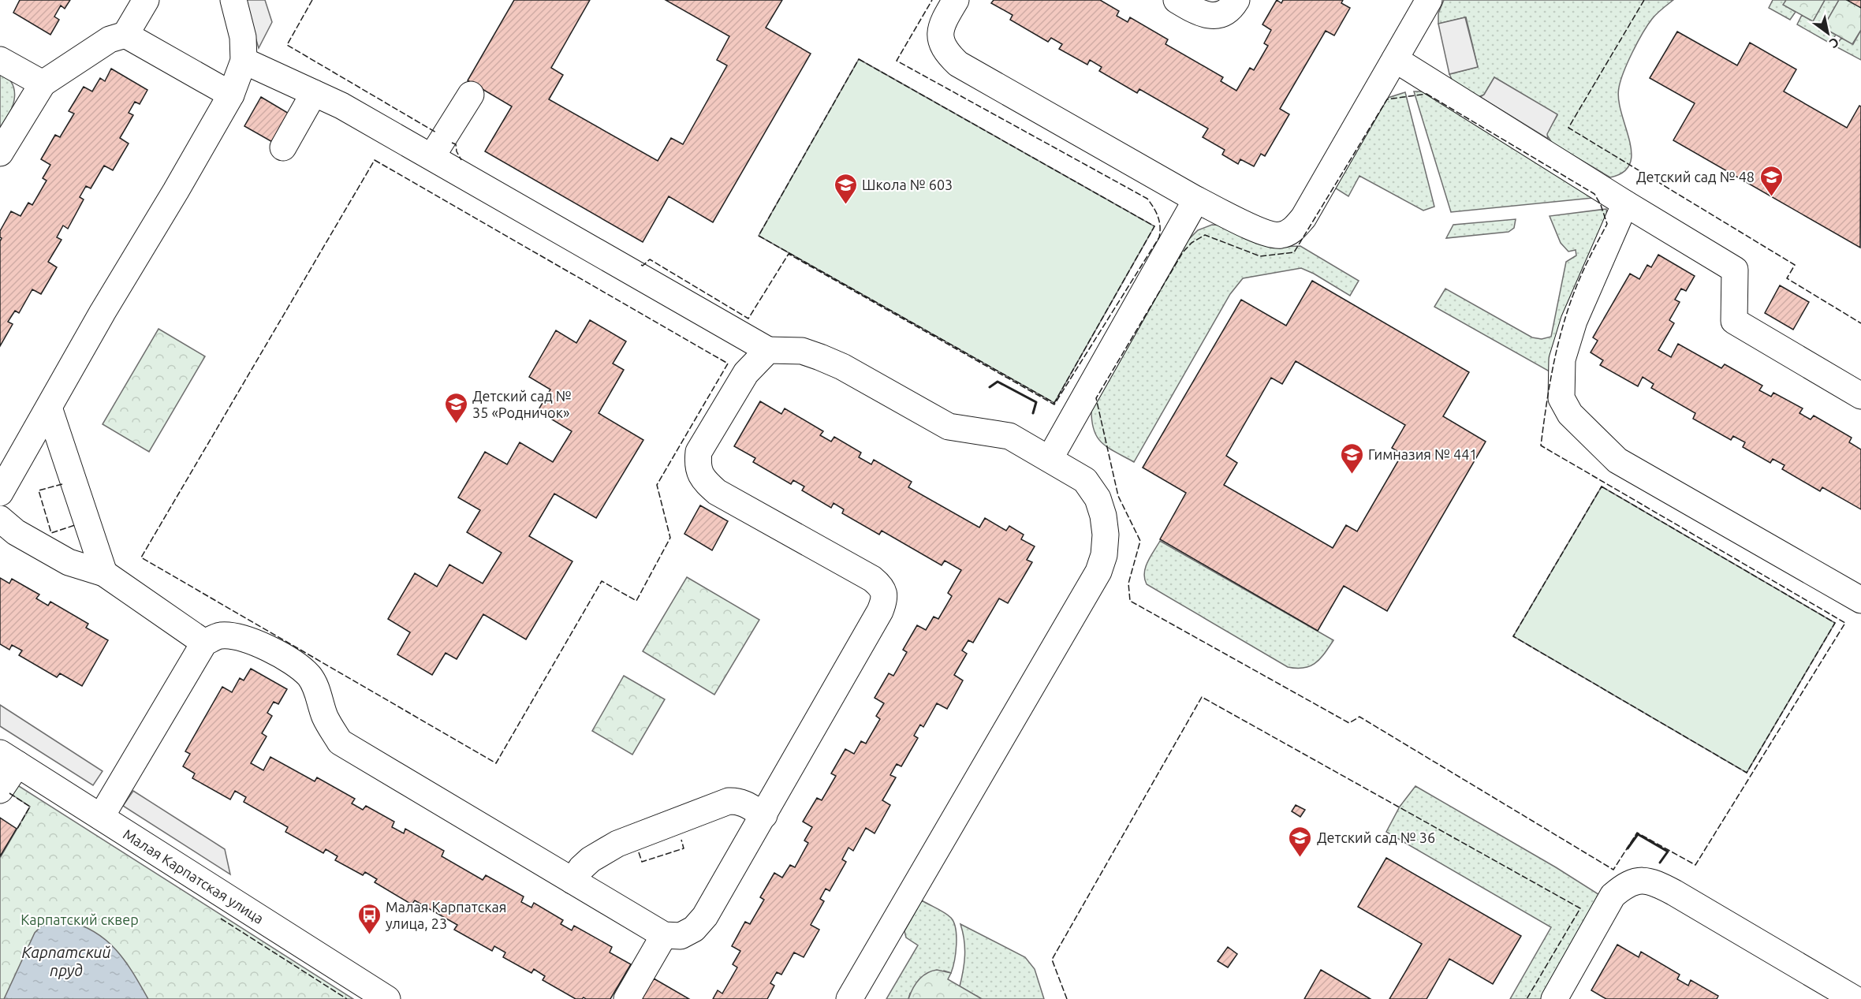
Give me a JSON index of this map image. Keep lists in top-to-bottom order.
{
  "streets": {
    "street": ["Малая Карпатская улица"]
  },
  "water": ["Карпатский пруд"],
  "parks": ["Карпатский сквер"],
  "places": {
    "school or university": [
      "Детский сад № 48",
      "Школа № 603",
      "Детский сад № 35 «Родничок»",
      "Гимназия № 441",
      "Детский сад № 36"
    ],
    "bus stop": ["Малая Карпатская улица, 23"]
  },
  "north": "bottom right"
}
